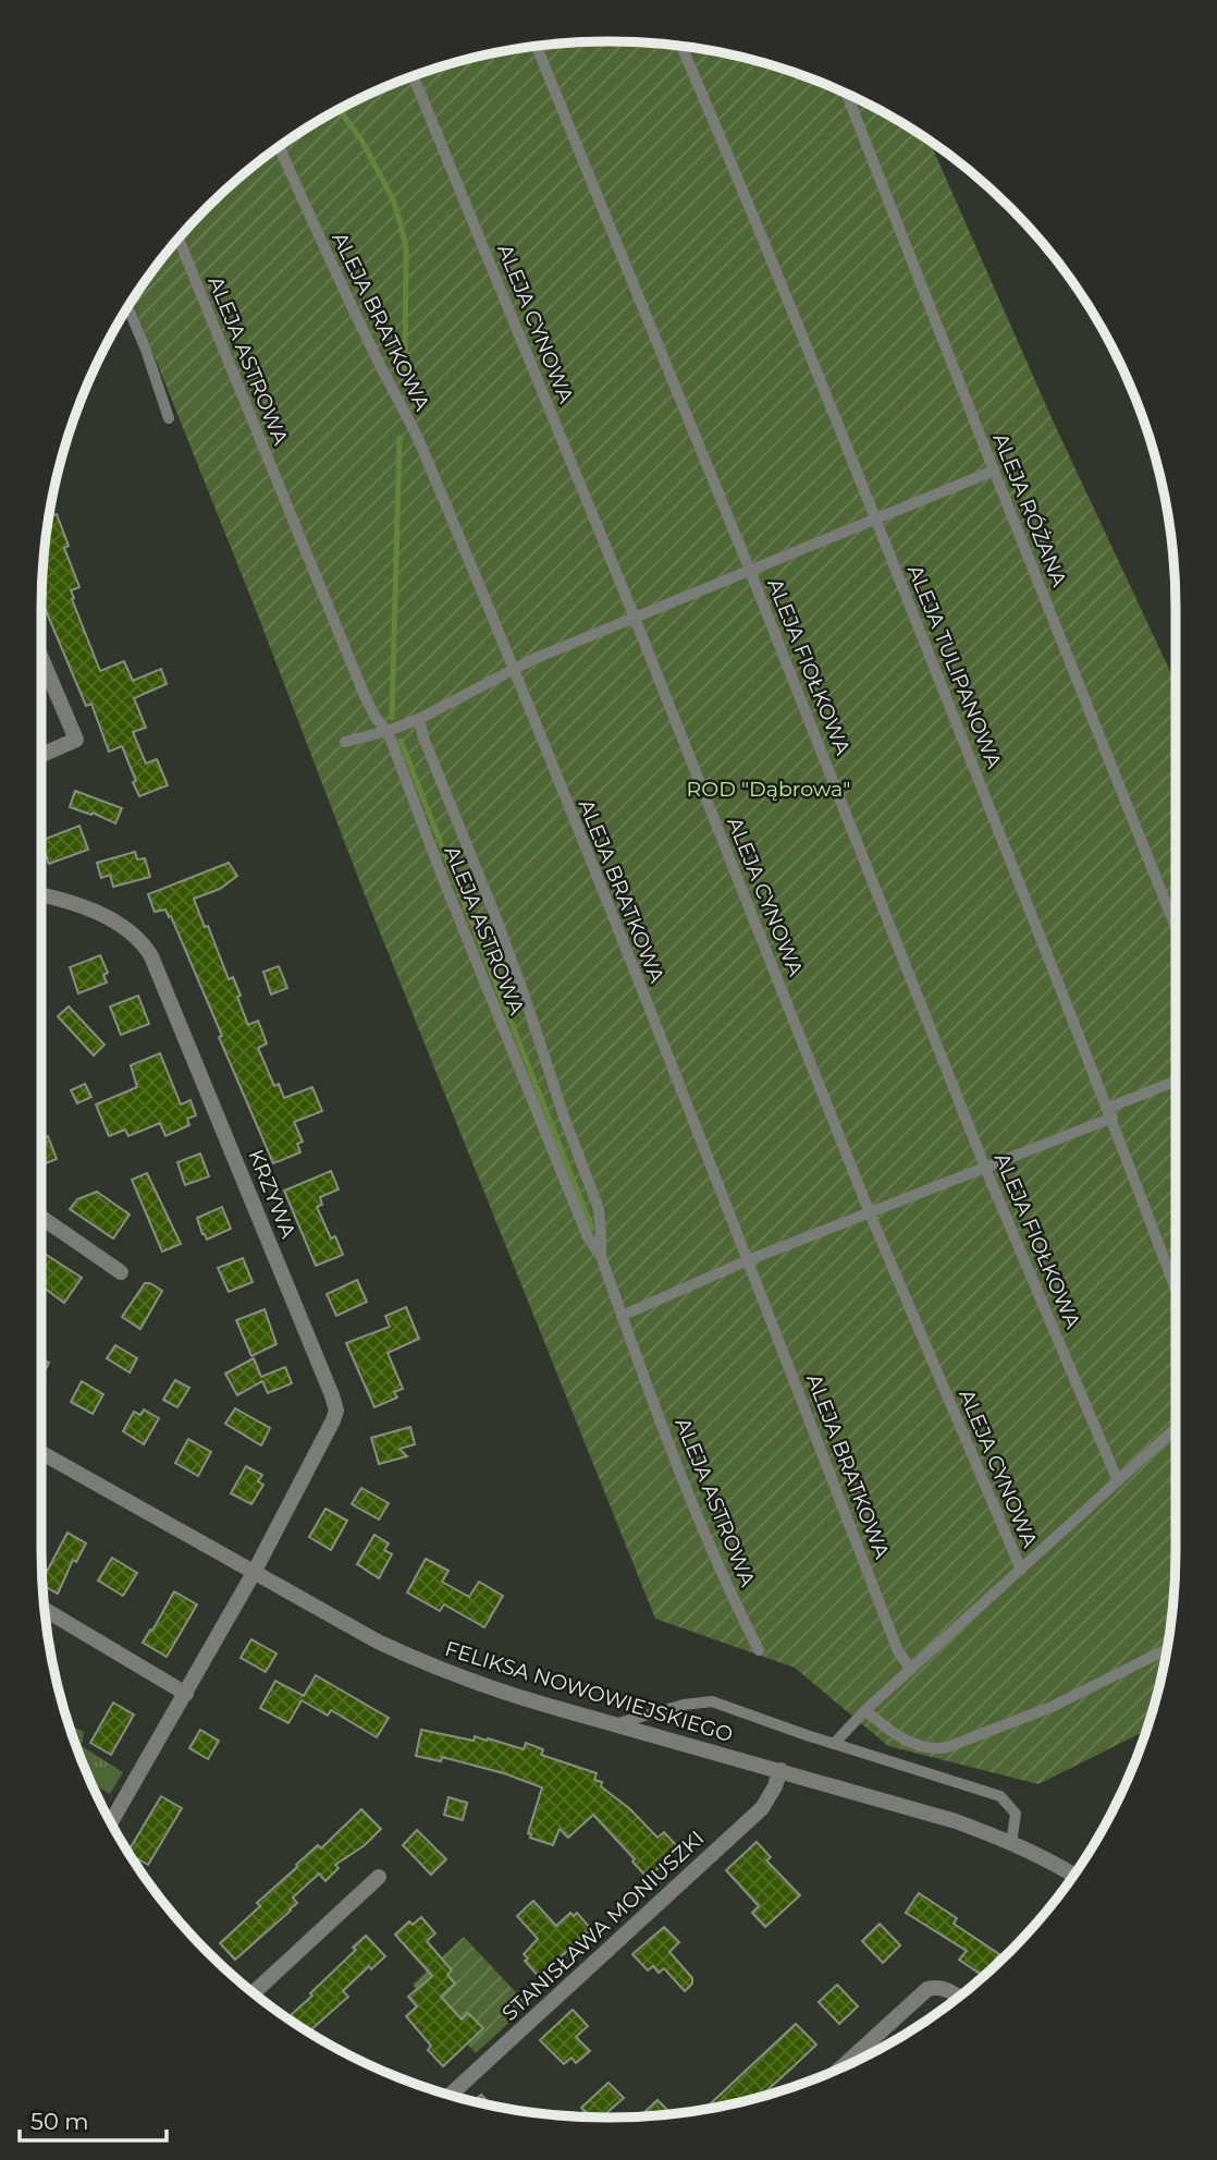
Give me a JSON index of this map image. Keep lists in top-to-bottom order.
{
  "streets": {
    "street": ["KRZYWA", "FELIKSA NOWOWIEJSKIEGO", "STANISŁAWA MONIUSZKI"],
    "lane": [
      "ALEJA BRATKOWA",
      "ALEJA CYNOWA",
      "ALEJA ASTROWA",
      "ALEJA RÓŻANA",
      "ALEJA FIOŁKOWA",
      "ALEJA TULIPANOWA"
    ]
  },
  "crossings": [
    ["KRZYWA", "FELIKSA NOWOWIEJSKIEGO"],
    ["FELIKSA NOWOWIEJSKIEGO", "STANISŁAWA MONIUSZKI"]
  ],
  "parks": ["ROD \"Dąbrowa\""],
  "scale_bar": "50 m"
}
